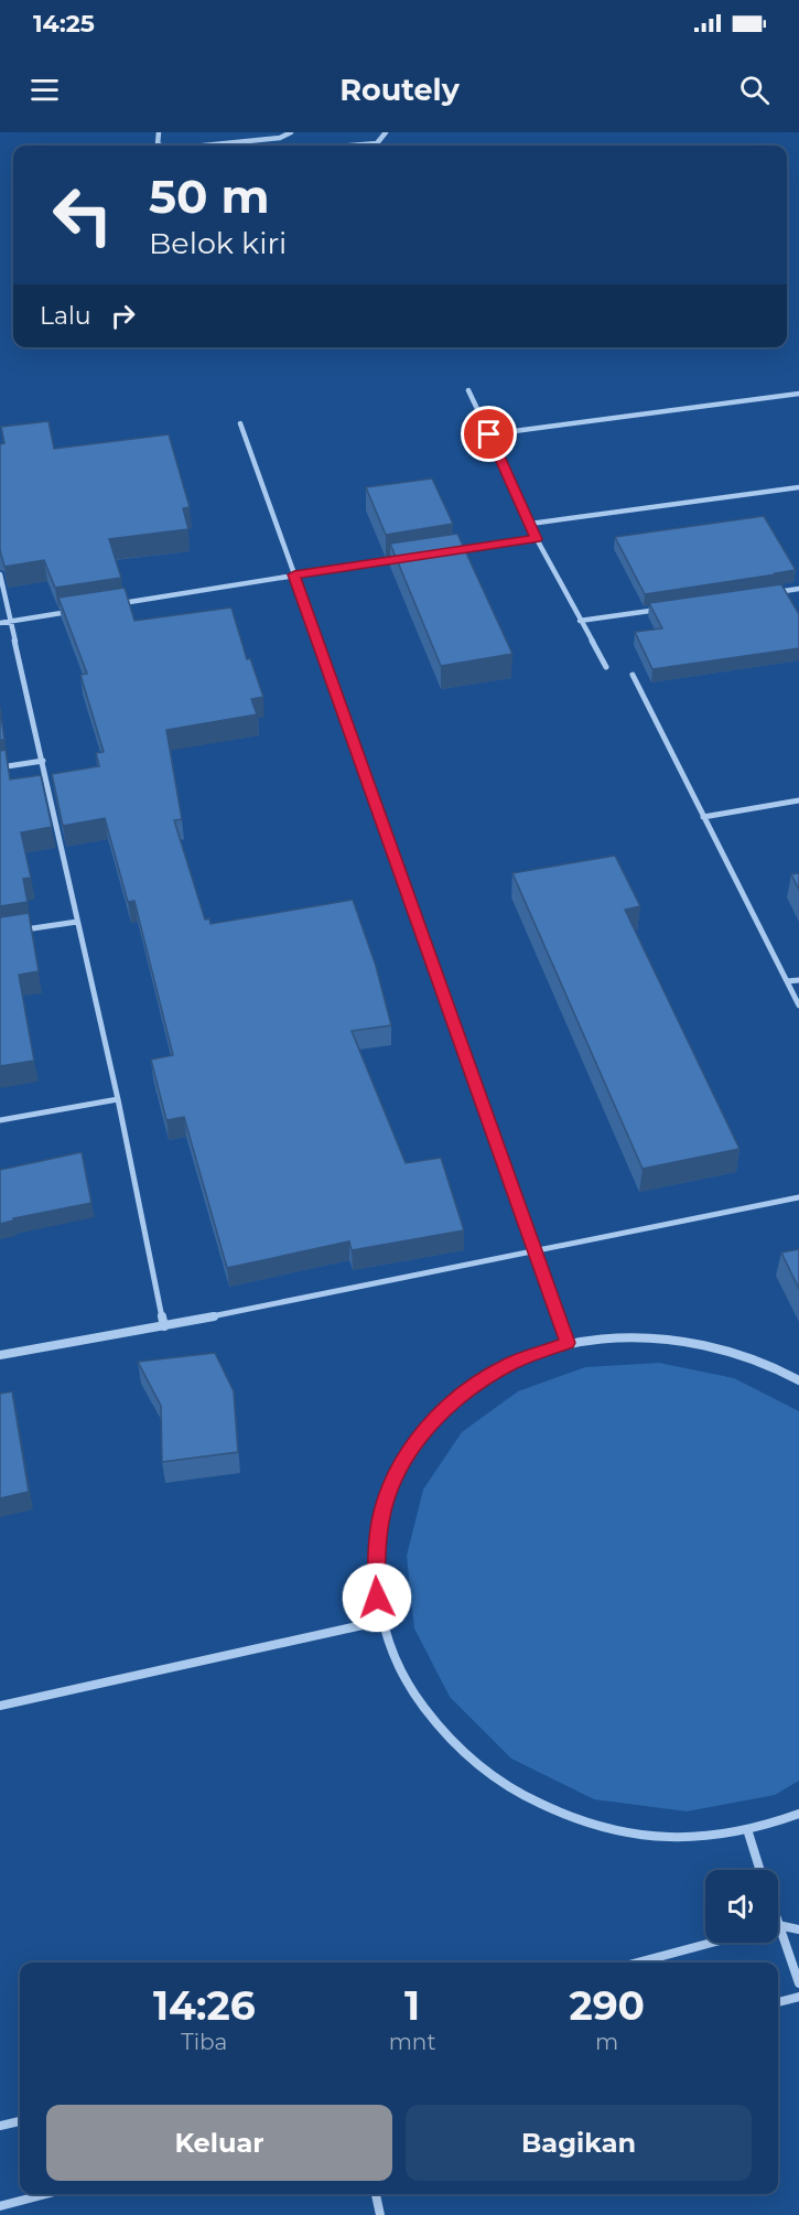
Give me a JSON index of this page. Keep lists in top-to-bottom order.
{
  "page": {
    "status": "14:25",
    "header": "Routely",
    "turn": ["50 m", "Belok kiri"],
    "then": "Lalu",
    "eta": [
      "14:26",
      "Tiba",
      "1",
      "mnt",
      "290",
      "m"
    ],
    "buttons": ["Keluar", "Bagikan"]
  }
}
